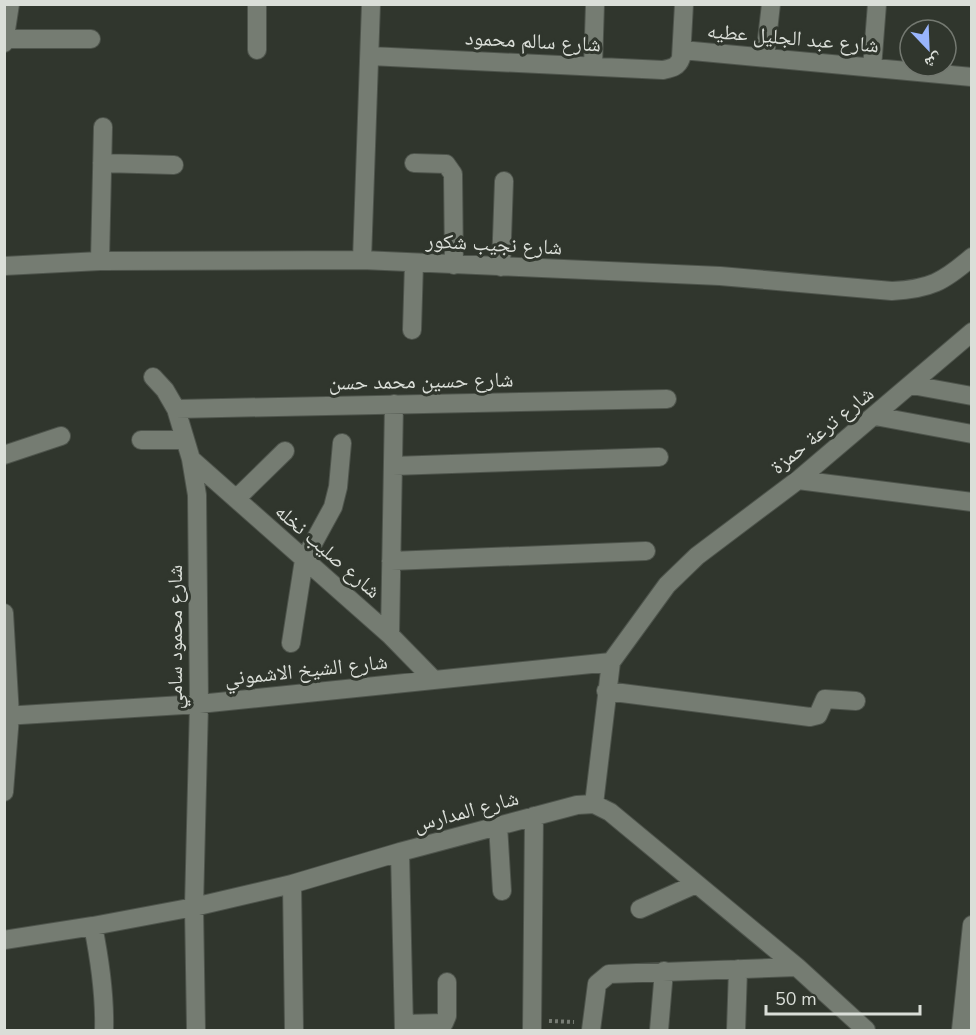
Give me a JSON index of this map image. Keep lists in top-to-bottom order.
{
  "streets": {
    "street": [
      "شارع عبد الجليل عطيه",
      "شارع سالم محمود",
      "شارع نجيب شكور",
      "شارع حسين محمد حسن",
      "شارع ترعة حمزة",
      "شارع صليب نخله",
      "شارع محمود سامي",
      "شارع الشيخ الاشموني",
      "شارع المدارس"
    ]
  },
  "crossings": [
    ["شارع عبد الجليل عطيه", "شارع سالم محمود"],
    ["شارع حسين محمد حسن", "شارع محمود سامي"],
    ["شارع ترعة حمزة", "شارع الشيخ الاشموني"],
    ["شارع صليب نخله", "شارع محمود سامي"],
    ["شارع صليب نخله", "شارع الشيخ الاشموني"],
    ["شارع محمود سامي", "شارع الشيخ الاشموني"],
    ["شارع محمود سامي", "شارع المدارس"]
  ],
  "scale_bar": "50 m",
  "north": "bottom right"
}
